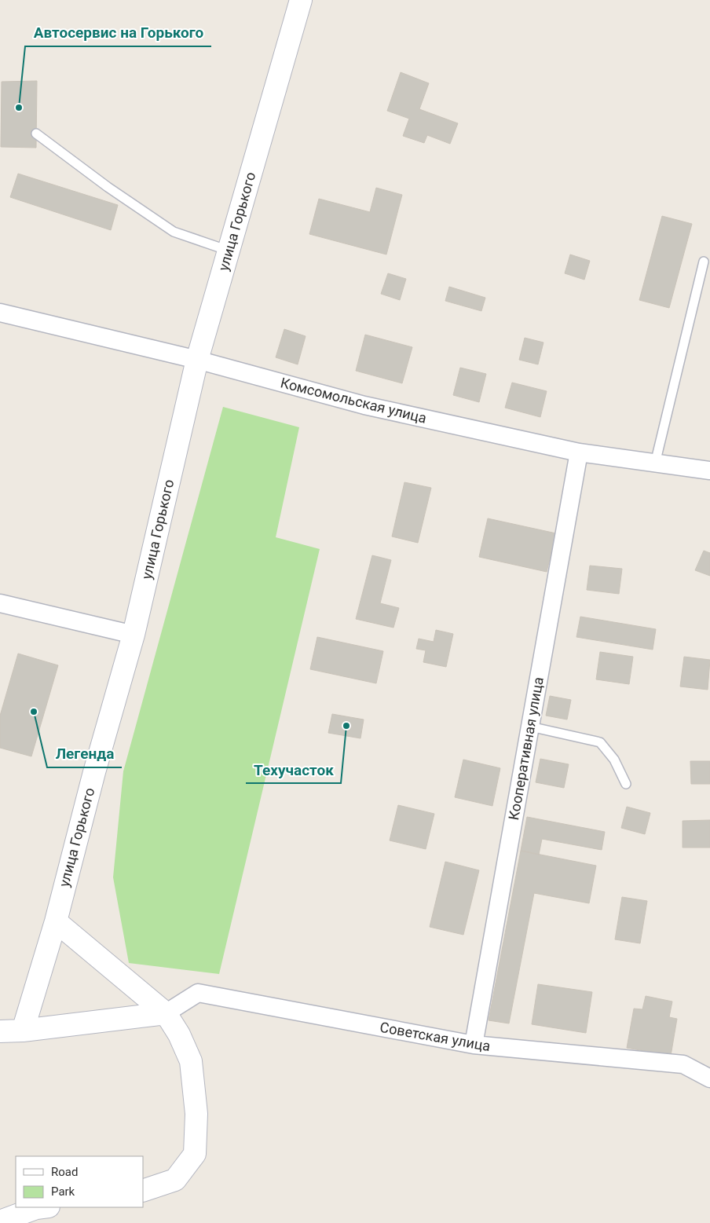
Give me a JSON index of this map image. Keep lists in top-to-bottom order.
{
  "streets": {
    "main road": ["улица Горького"],
    "street": ["Комсомольская улица", "Кооперативная улица", "Советская улица"]
  },
  "crossings": [
    ["улица Горького", "Комсомольская улица"],
    ["Комсомольская улица", "Кооперативная улица"],
    ["Кооперативная улица", "Советская улица"]
  ],
  "places": ["Автосервис на Горького", "Легенда", "Техучасток"],
  "legend": ["Road", "Park"]
}
